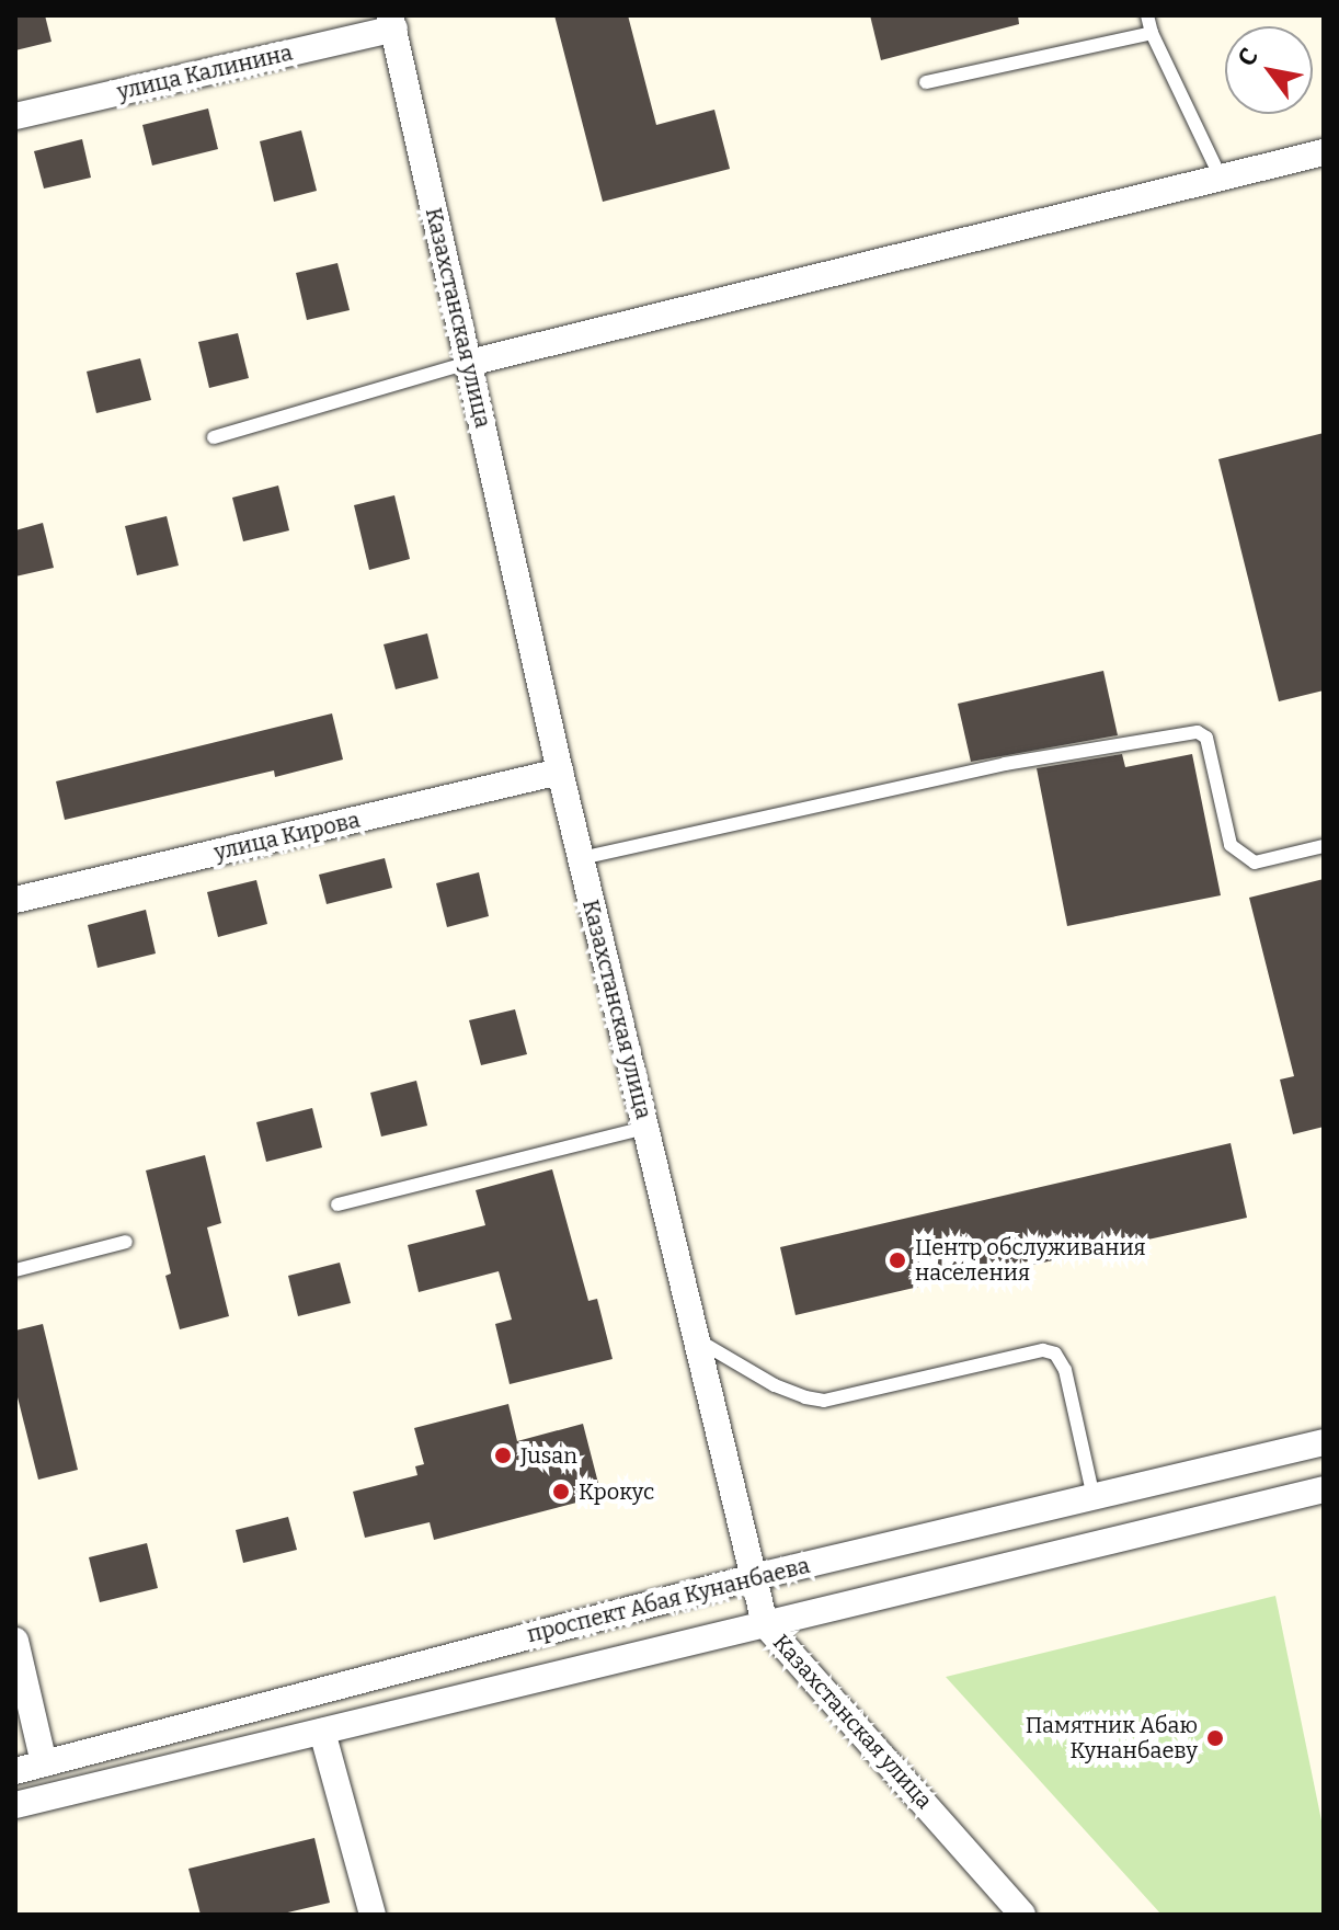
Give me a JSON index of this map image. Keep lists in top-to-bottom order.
{
  "streets": {
    "street": [
      "улица Калинина",
      "Казахстанская улица",
      "улица Кирова",
      "проспект Абая Кунанбаева"
    ]
  },
  "crossings": [
    ["улица Калинина", "Казахстанская улица"],
    ["Казахстанская улица", "улица Кирова"],
    ["Казахстанская улица", "проспект Абая Кунанбаева"]
  ],
  "places": [
    "Центр обслуживания населения",
    "Jusan",
    "Крокус",
    "Памятник Абаю Кунанбаеву"
  ],
  "north": "top left"
}
